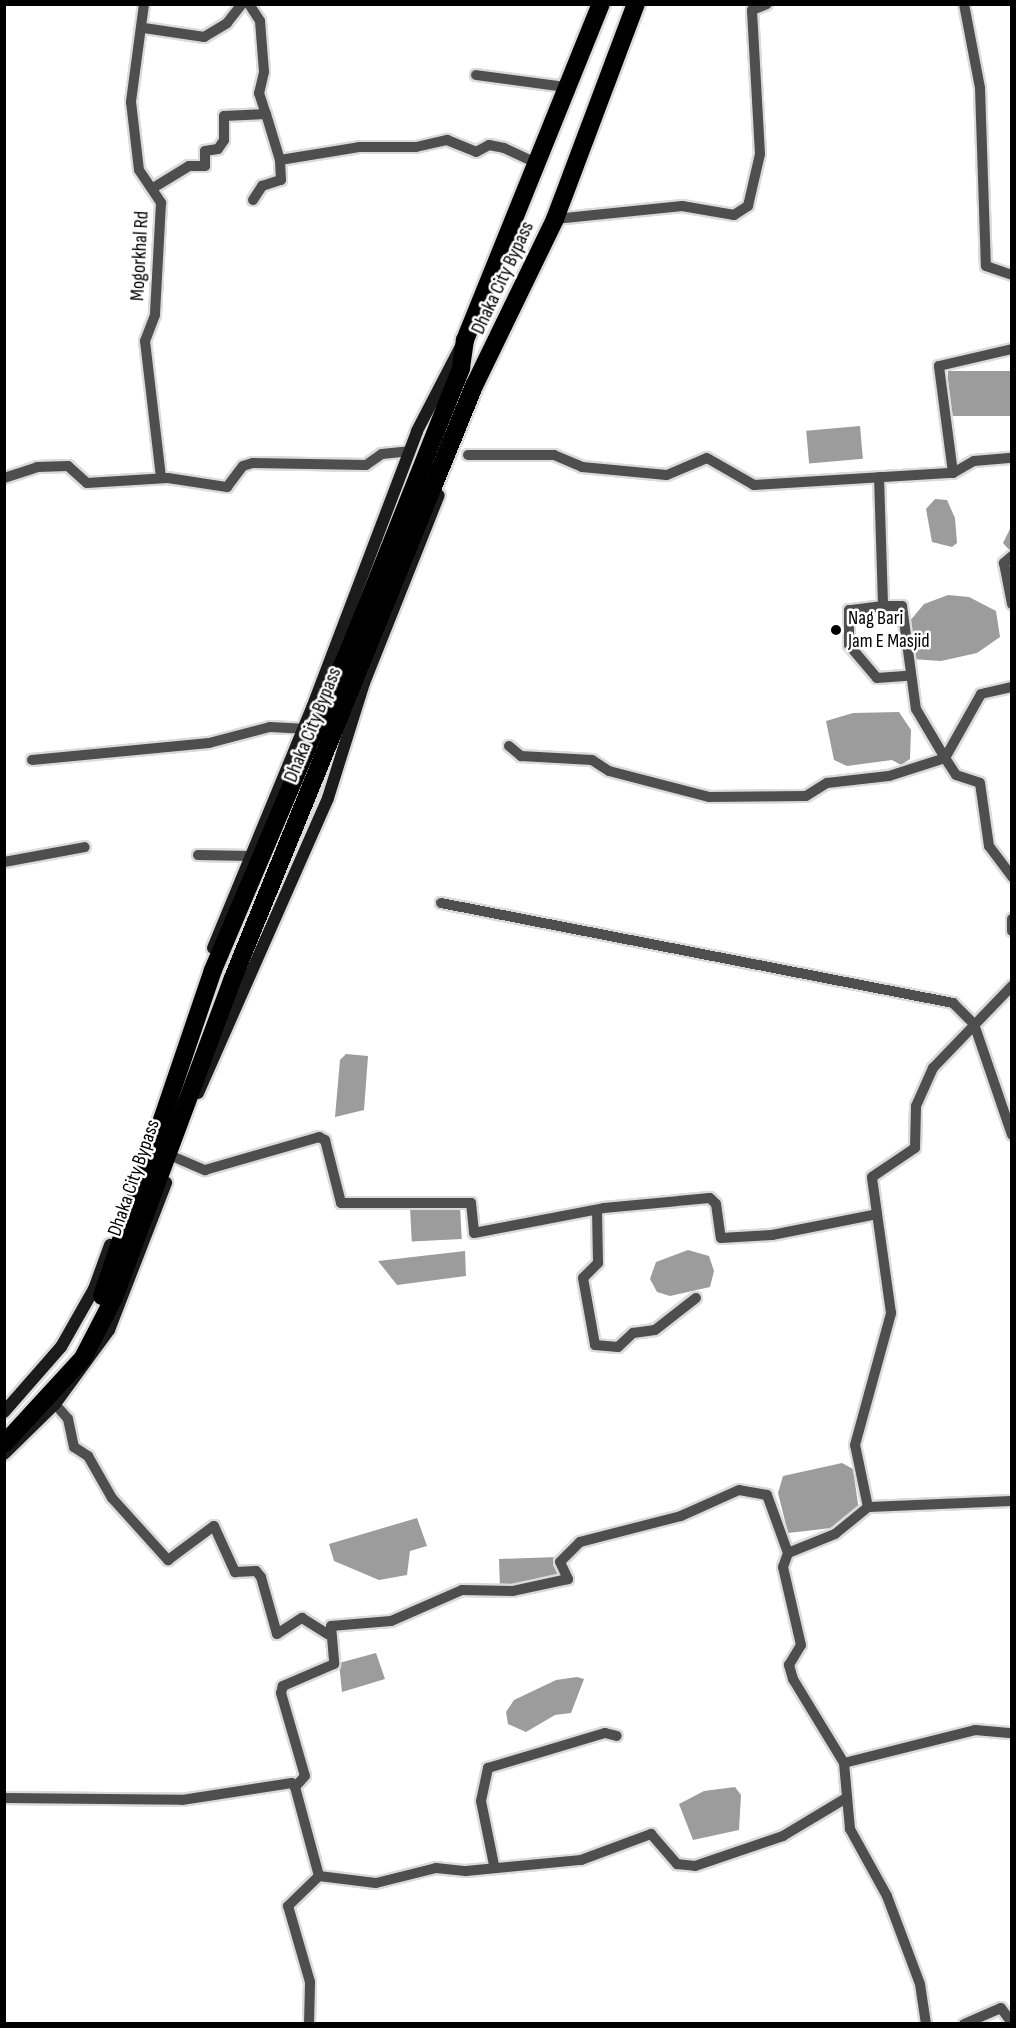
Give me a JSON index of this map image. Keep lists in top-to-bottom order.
{
  "streets": {
    "highway": ["Dhaka City Bypass"],
    "street": ["Mogorkhal Rd"]
  },
  "places": ["Nag Bari Jam E Masjid"]
}
